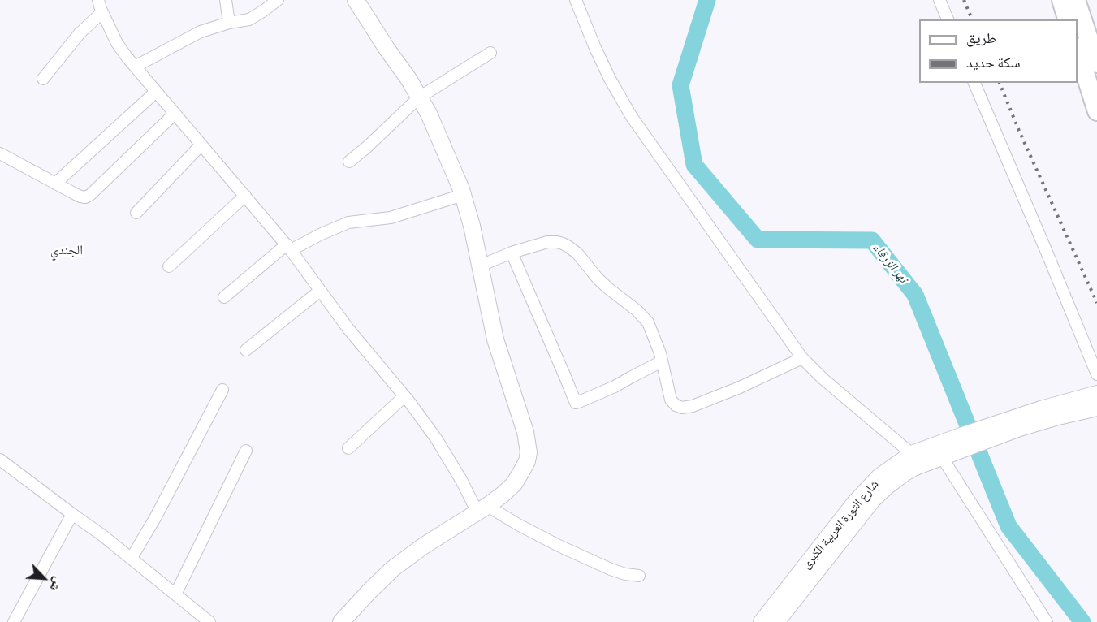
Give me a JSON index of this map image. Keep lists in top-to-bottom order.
{
  "streets": {
    "main road": ["شارع الثورة العربية الكبرى"]
  },
  "districts": ["الجندي"],
  "water": ["نهر الزرقاء"],
  "legend": ["طريق", "سكة حديد"],
  "north": "bottom right"
}
